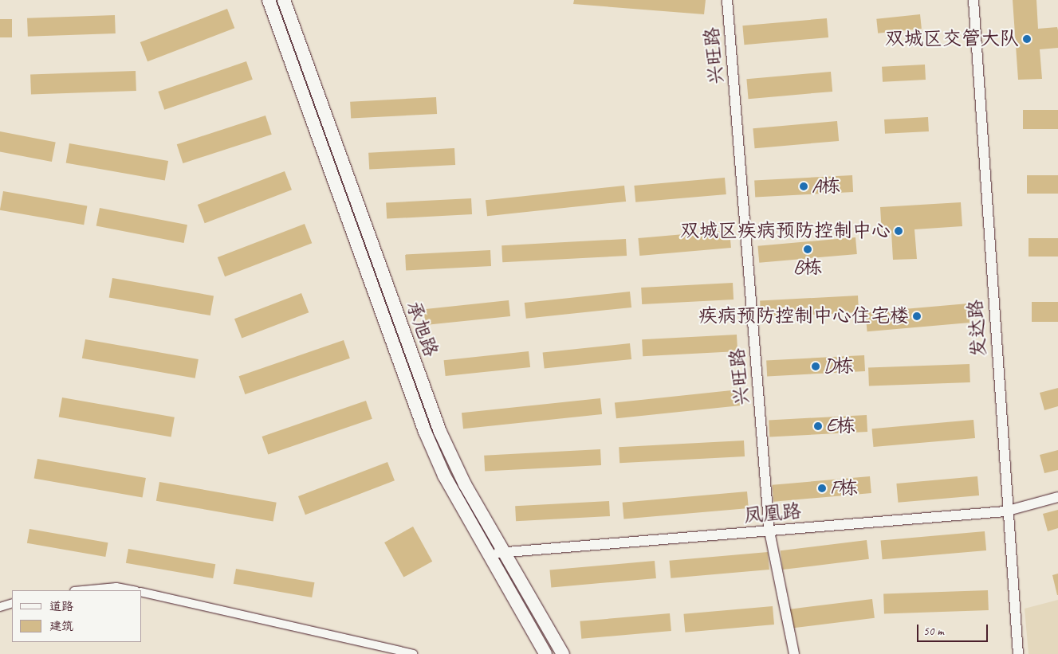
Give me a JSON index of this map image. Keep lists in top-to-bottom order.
{
  "streets": {
    "main road": ["承旭路"],
    "street": ["兴旺路", "发达路", "凤凰路"]
  },
  "crossings": [
    ["兴旺路", "凤凰路"],
    ["发达路", "凤凰路"],
    ["承旭路", "凤凰路"]
  ],
  "places": [
    "双城区交管大队",
    "A栋",
    "双城区疾病预防控制中心",
    "B栋",
    "疾病预防控制中心住宅楼",
    "D栋",
    "E栋",
    "F栋"
  ],
  "legend": ["道路", "建筑"],
  "scale_bar": "50 m"
}
